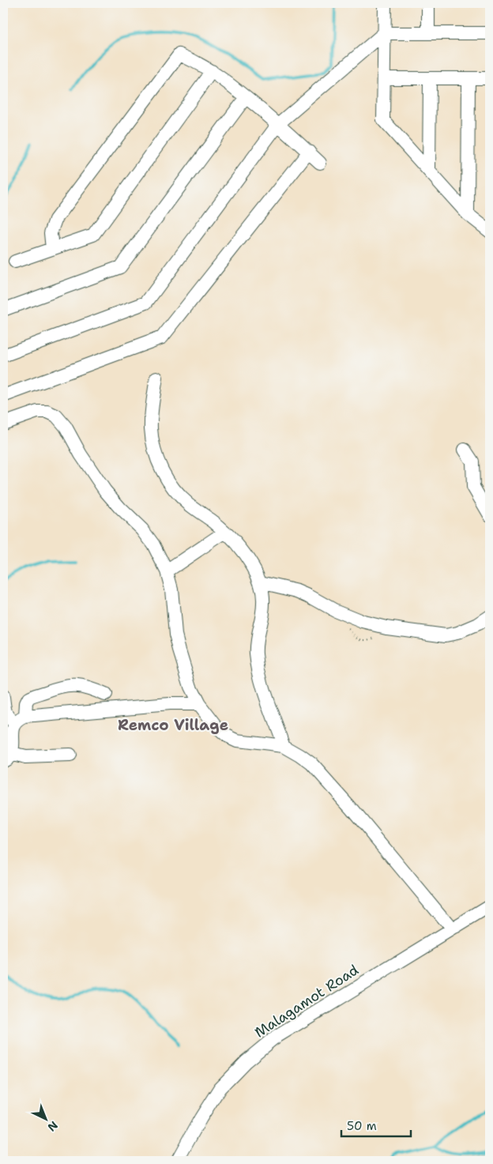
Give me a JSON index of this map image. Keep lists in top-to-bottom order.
{
  "streets": {
    "street": ["Malagamot Road"]
  },
  "districts": ["Remco Village"],
  "scale_bar": "50 m",
  "north": "bottom right"
}
